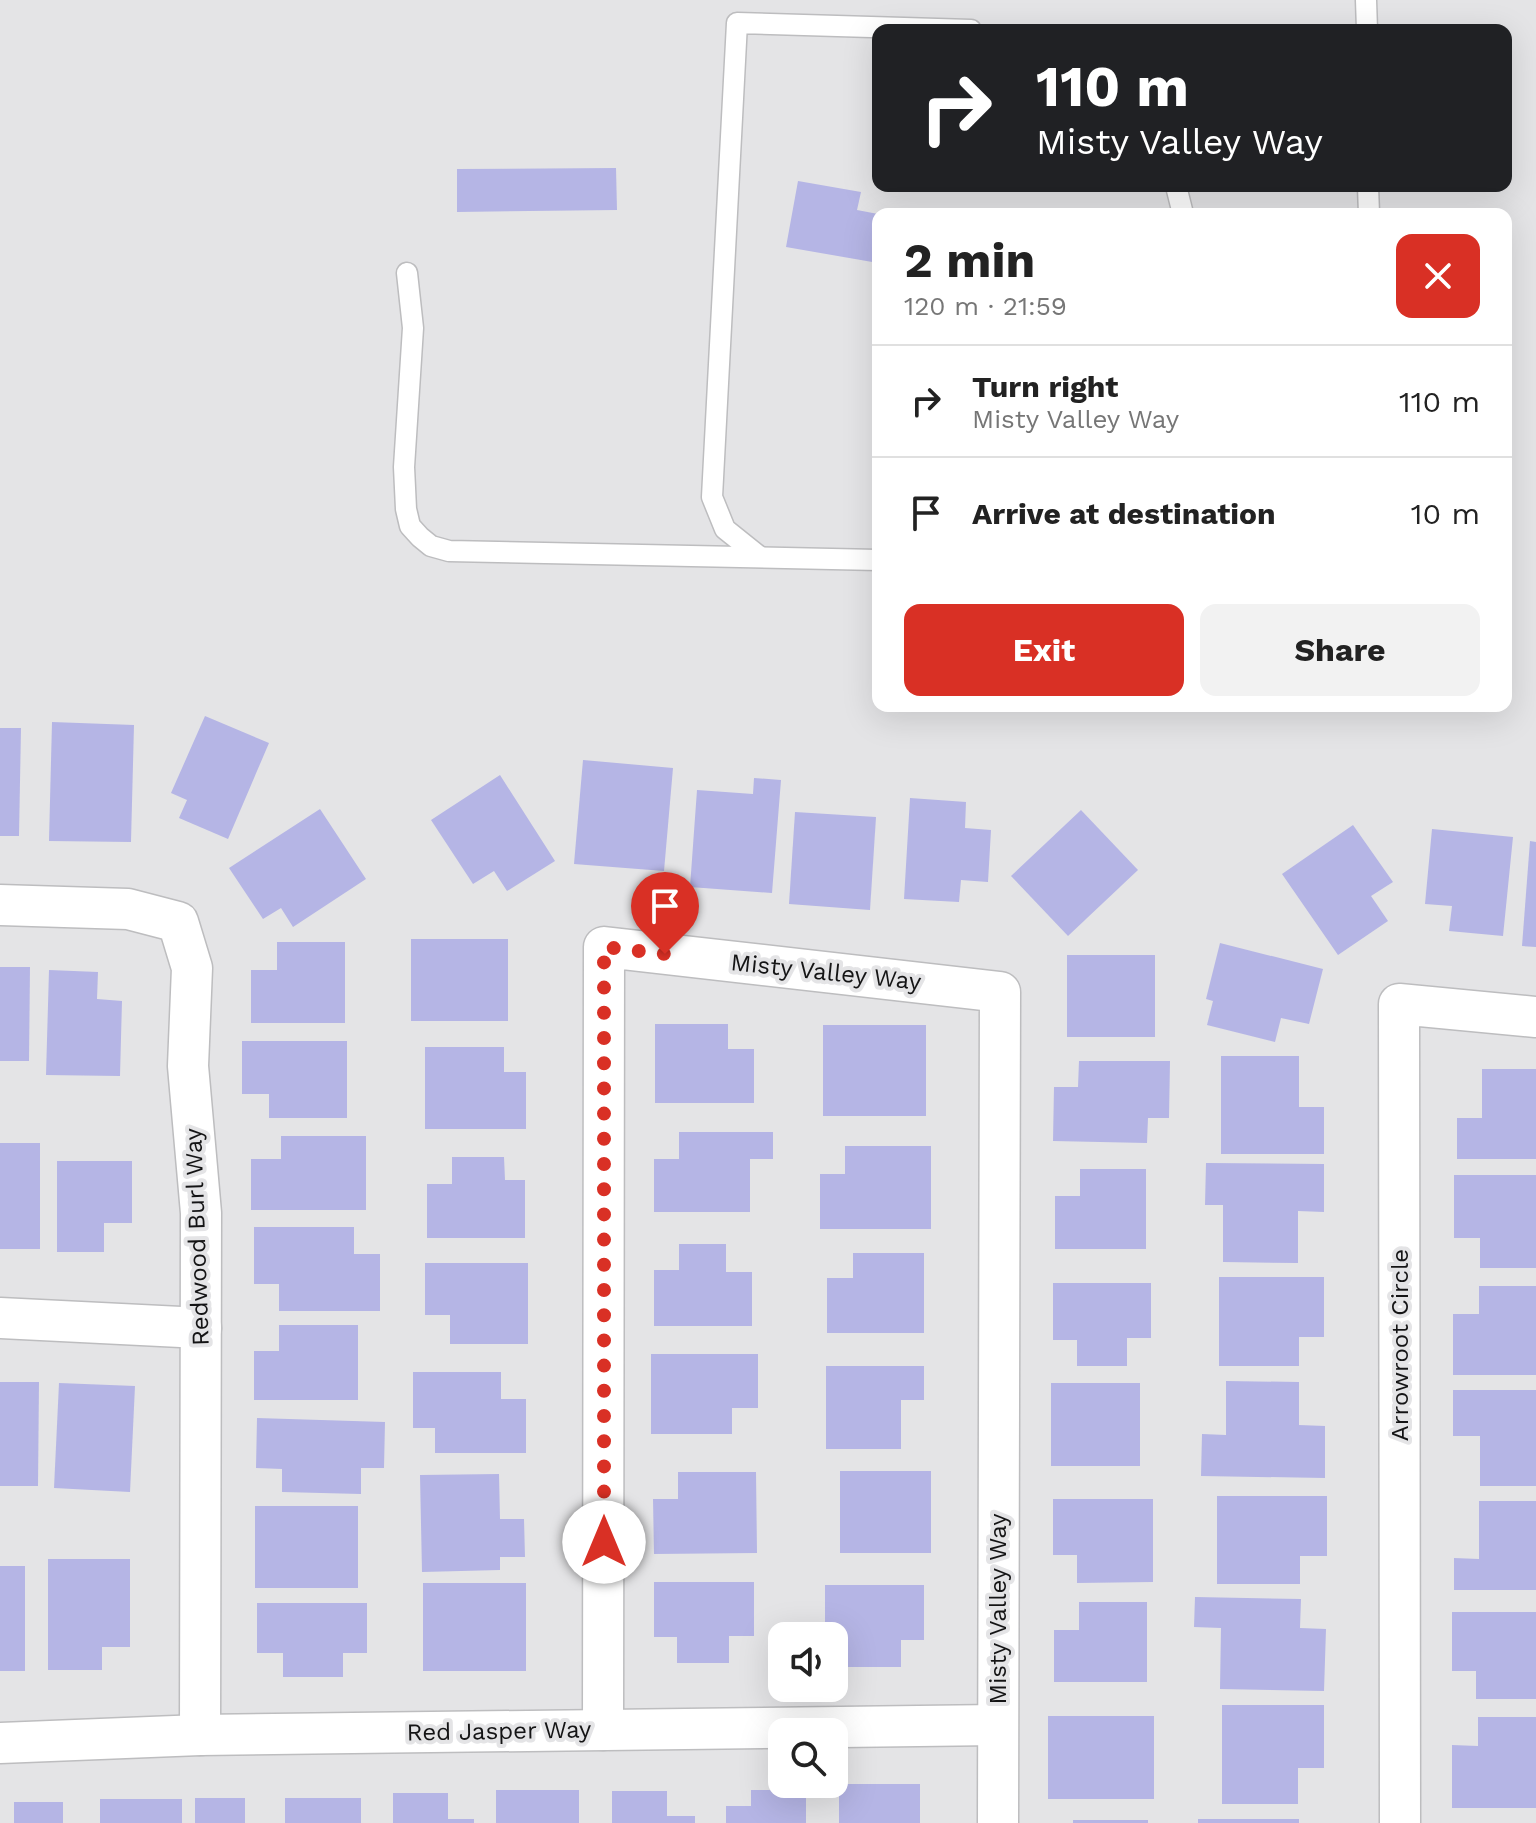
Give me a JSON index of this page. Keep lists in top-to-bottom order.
{
  "streets": {
    "street": [
      "Misty Valley Way",
      "Redwood Burl Way",
      "Arrowroot Circle",
      "Red Jasper Way"
    ]
  },
  "crossings": [
    ["Misty Valley Way", "Red Jasper Way"],
    ["Redwood Burl Way", "Red Jasper Way"]
  ],
  "page": {
    "turn": ["110 m", "Misty Valley Way"],
    "heading": ["2 min", "120 m · 21:59"],
    "list": [
      {
        "name": "Turn right",
        "note": "Misty Valley Way",
        "value": "110 m"
      },
      {
        "name": "Arrive at destination",
        "value": "10 m"
      }
    ],
    "buttons": ["Exit", "Share"]
  }
}
